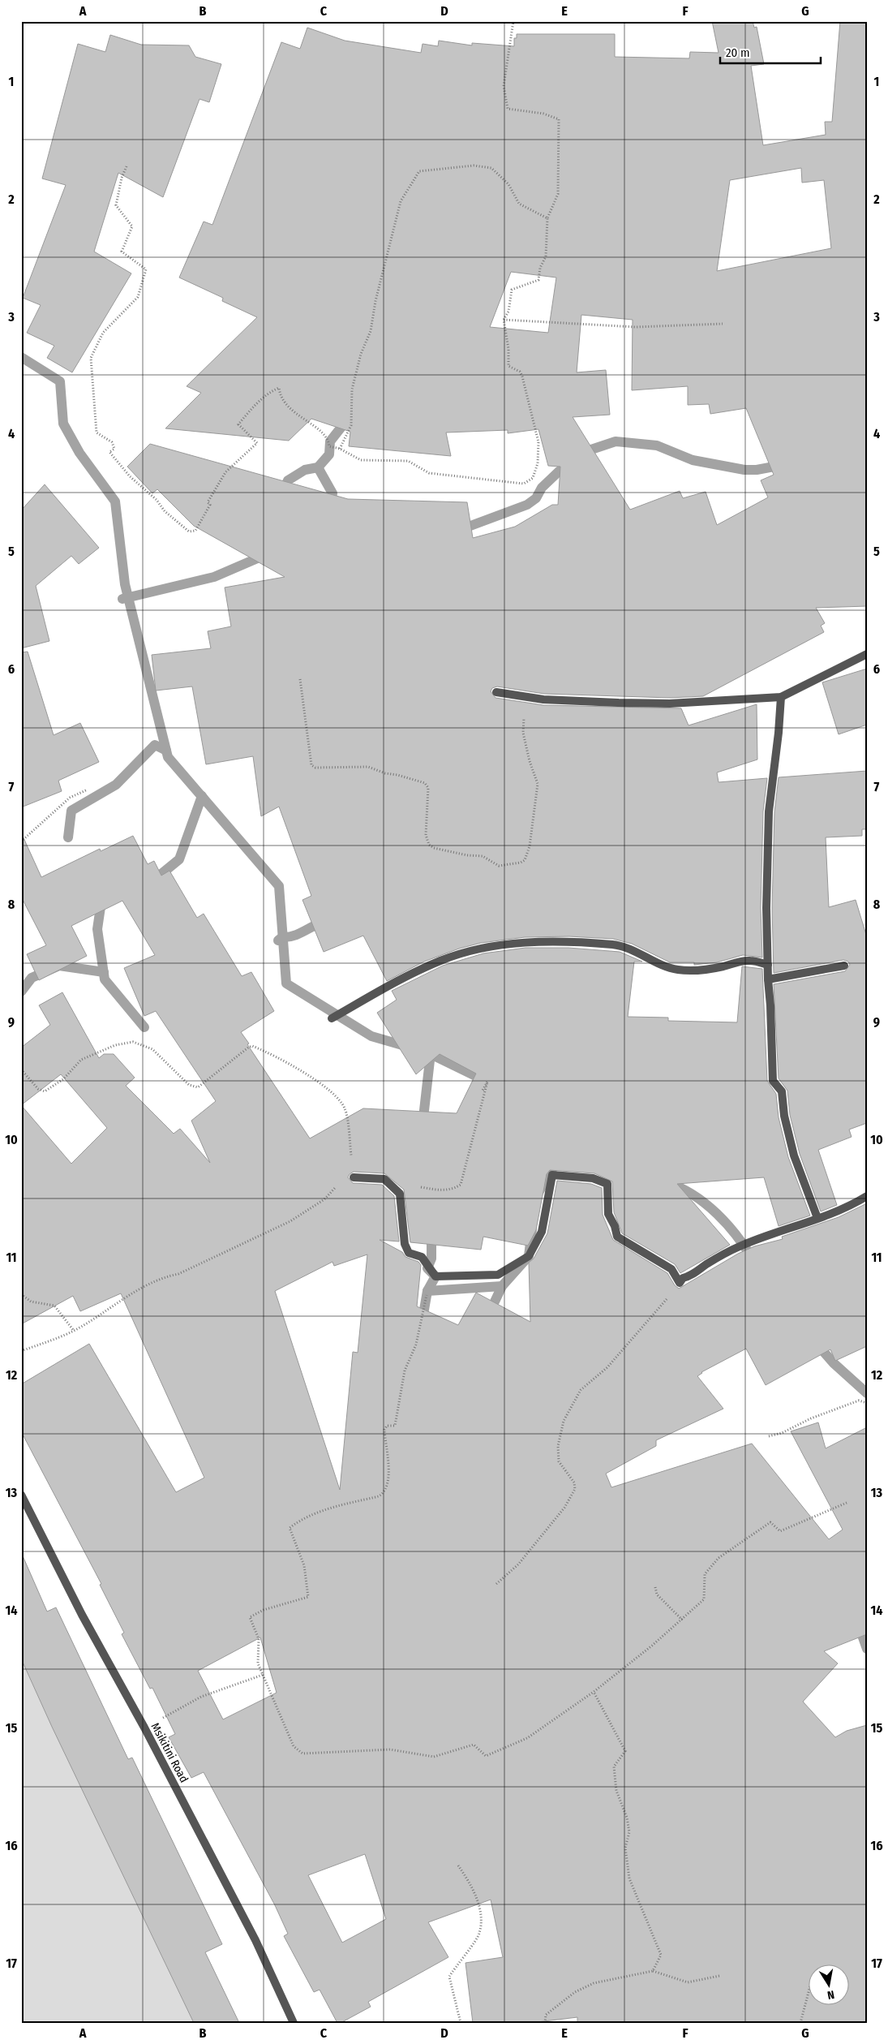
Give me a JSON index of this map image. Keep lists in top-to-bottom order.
{
  "streets": {
    "street": ["Msikitini Road"]
  },
  "scale_bar": "20 m",
  "north": "bottom",
  "grid": {
    "columns": [
      "A",
      "B",
      "C",
      "D",
      "E",
      "F",
      "G"
    ],
    "rows": [
      "1",
      "2",
      "3",
      "4",
      "5",
      "6",
      "7",
      "8",
      "9",
      "10",
      "11",
      "12",
      "13",
      "14",
      "15",
      "16",
      "17"
    ]
  }
}
